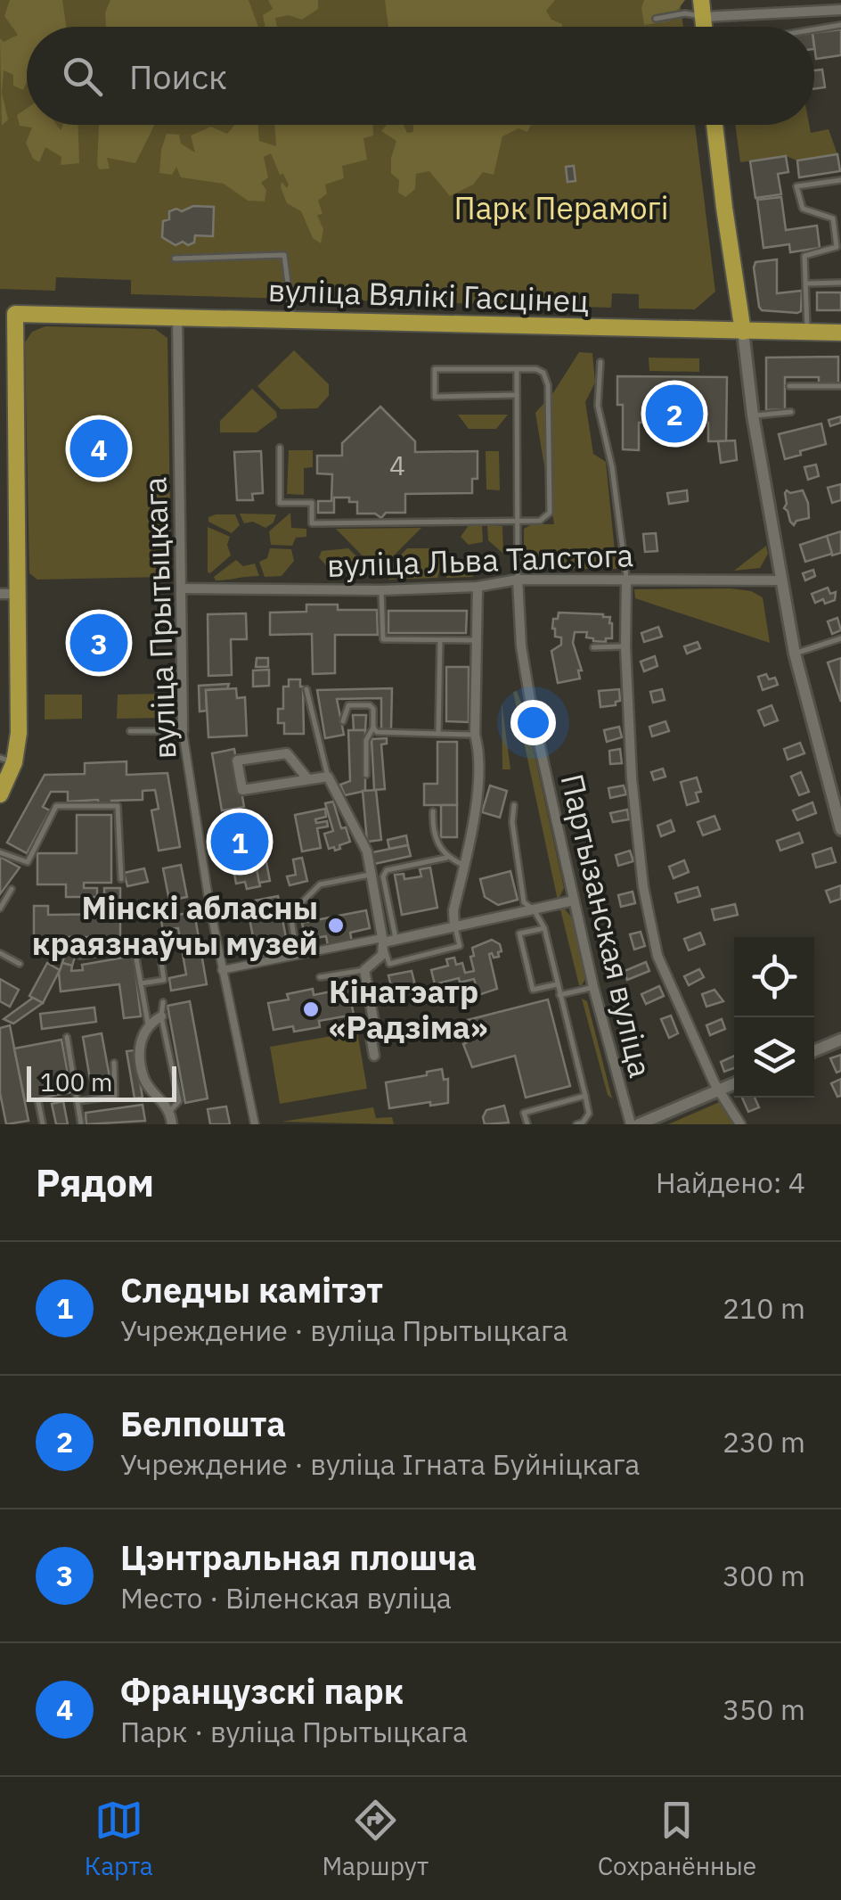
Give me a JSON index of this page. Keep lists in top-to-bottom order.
{
  "streets": {
    "main road": ["вуліца Вялікі Гасцінец"],
    "street": ["вуліца Льва Талстога", "вуліца Прытыцкага", "Партызанская вуліца"]
  },
  "crossings": [
    ["вуліца Вялікі Гасцінец", "вуліца Прытыцкага"],
    ["вуліца Льва Талстога", "вуліца Прытыцкага"],
    ["вуліца Льва Талстога", "Партызанская вуліца"]
  ],
  "parks": ["Парк Перамогі"],
  "places": ["Мінскі абласны краязнаўчы музей", "Кінатэатр «Радзіма»"],
  "house_numbers": ["4"],
  "scale_bar": "100 m",
  "page": {
    "search": "Поиск",
    "pins": [
      "2",
      "4",
      "3",
      "1"
    ],
    "scale": "100 m",
    "heading": ["Рядом", "Найдено: 4"],
    "list": [
      {
        "mark": "1",
        "name": "Следчы камітэт",
        "note": "Учреждение · вуліца Прытыцкага",
        "value": "210 m"
      },
      {
        "mark": "2",
        "name": "Белпошта",
        "note": "Учреждение · вуліца Ігната Буйніцкага",
        "value": "230 m"
      },
      {
        "mark": "3",
        "name": "Цэнтральная плошча",
        "note": "Место · Віленская вуліца",
        "value": "300 m"
      },
      {
        "mark": "4",
        "name": "Французскі парк",
        "note": "Парк · вуліца Прытыцкага",
        "value": "350 m"
      }
    ],
    "nav": ["Карта", "Маршрут", "Сохранённые"]
  }
}
